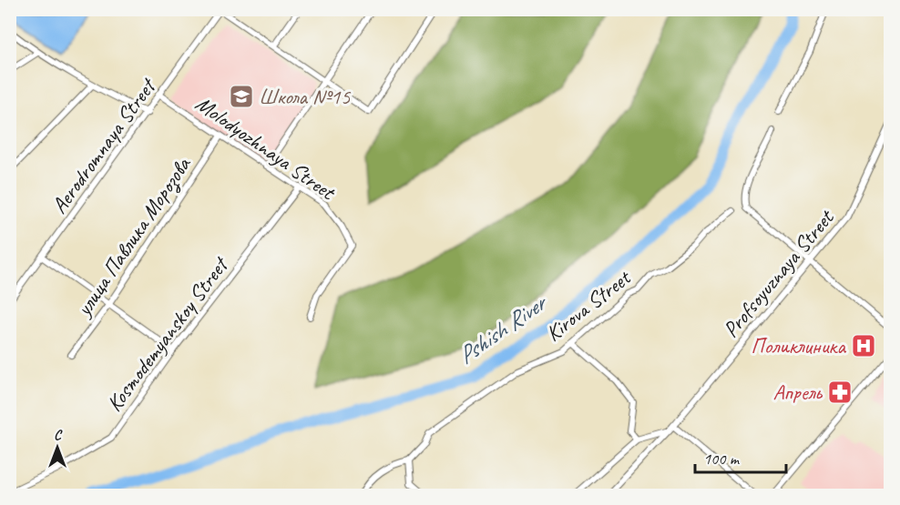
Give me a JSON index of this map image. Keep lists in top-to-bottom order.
{
  "streets": {
    "street": [
      "Aerodromnaya Street",
      "Molodyozhnaya Street",
      "улица Павлика Морозова",
      "Profsoyuznaya Street",
      "Kirova Street",
      "Kosmodemyanskoy Street"
    ]
  },
  "crossings": [
    ["Aerodromnaya Street", "Molodyozhnaya Street"],
    ["Molodyozhnaya Street", "улица Павлика Морозова"],
    ["Molodyozhnaya Street", "Kosmodemyanskoy Street"]
  ],
  "water": ["Pshish River"],
  "places": {
    "school or university": ["Школа №15"],
    "hospital": ["Поликлиника"],
    "pharmacy": ["Апрель"]
  },
  "scale_bar": "100 m",
  "north": "top"
}
